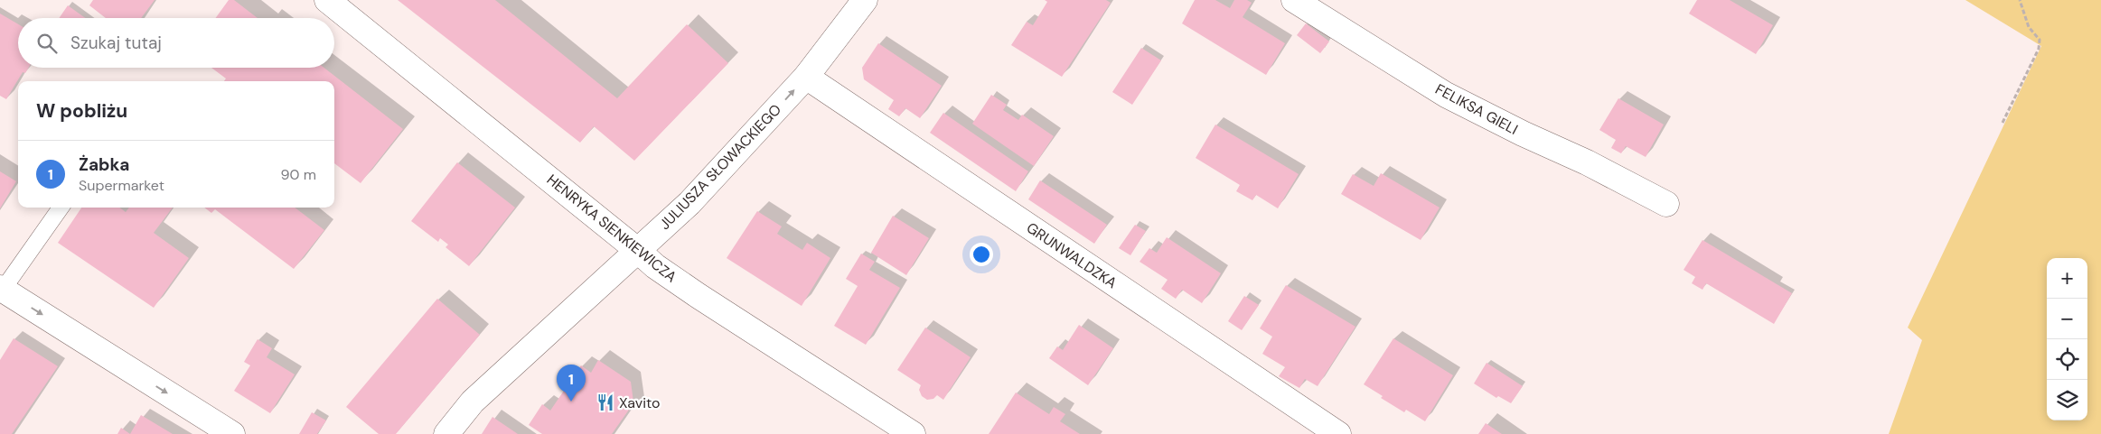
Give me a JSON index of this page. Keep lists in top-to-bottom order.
{
  "streets": {
    "street": [
      "FELIKSA GIELI",
      "JULIUSZA SŁOWACKIEGO",
      "HENRYKA SIENKIEWICZA",
      "GRUNWALDZKA"
    ]
  },
  "crossings": [
    ["JULIUSZA SŁOWACKIEGO", "HENRYKA SIENKIEWICZA"],
    ["JULIUSZA SŁOWACKIEGO", "GRUNWALDZKA"]
  ],
  "one_way": ["JULIUSZA SŁOWACKIEGO"],
  "places": {
    "restaurant": ["Xavito"]
  },
  "page": {
    "search": "Szukaj tutaj",
    "heading": "W pobliżu",
    "list": [
      {
        "mark": "1",
        "name": "Żabka",
        "note": "Supermarket",
        "value": "90 m"
      }
    ],
    "map_buttons": ["+", "−"],
    "pins": "1"
  }
}
